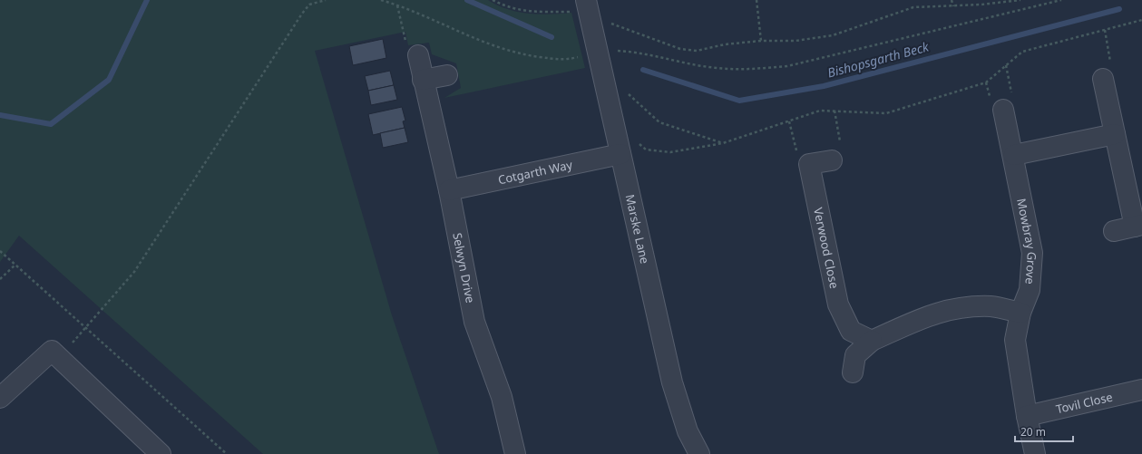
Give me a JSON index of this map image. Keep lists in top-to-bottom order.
{
  "streets": {
    "street": [
      "Cotgarth Way",
      "Marske Lane",
      "Mowbray Grove",
      "Verwood Close",
      "Selwyn Drive",
      "Tovil Close"
    ]
  },
  "crossings": [
    ["Cotgarth Way", "Marske Lane"],
    ["Cotgarth Way", "Selwyn Drive"],
    ["Mowbray Grove", "Tovil Close"]
  ],
  "water": ["Bishopsgarth Beck"],
  "scale_bar": "20 m"
}
